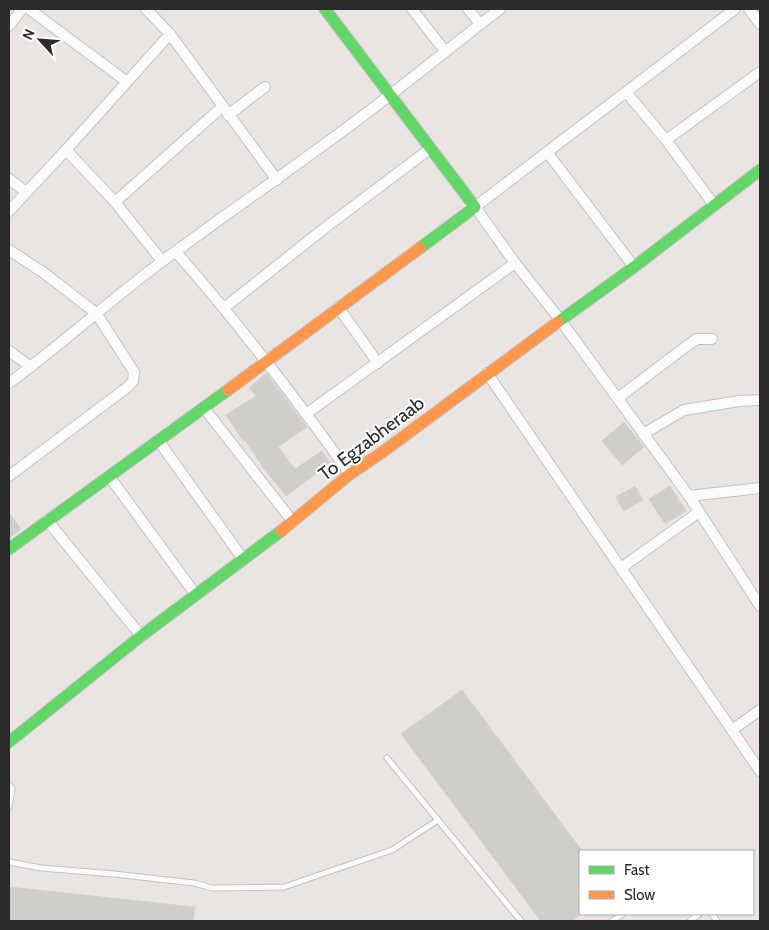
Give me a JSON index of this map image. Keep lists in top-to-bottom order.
{
  "streets": {
    "main road": ["To Egzabheraab"]
  },
  "legend": ["Fast", "Slow"],
  "north": "top left"
}
